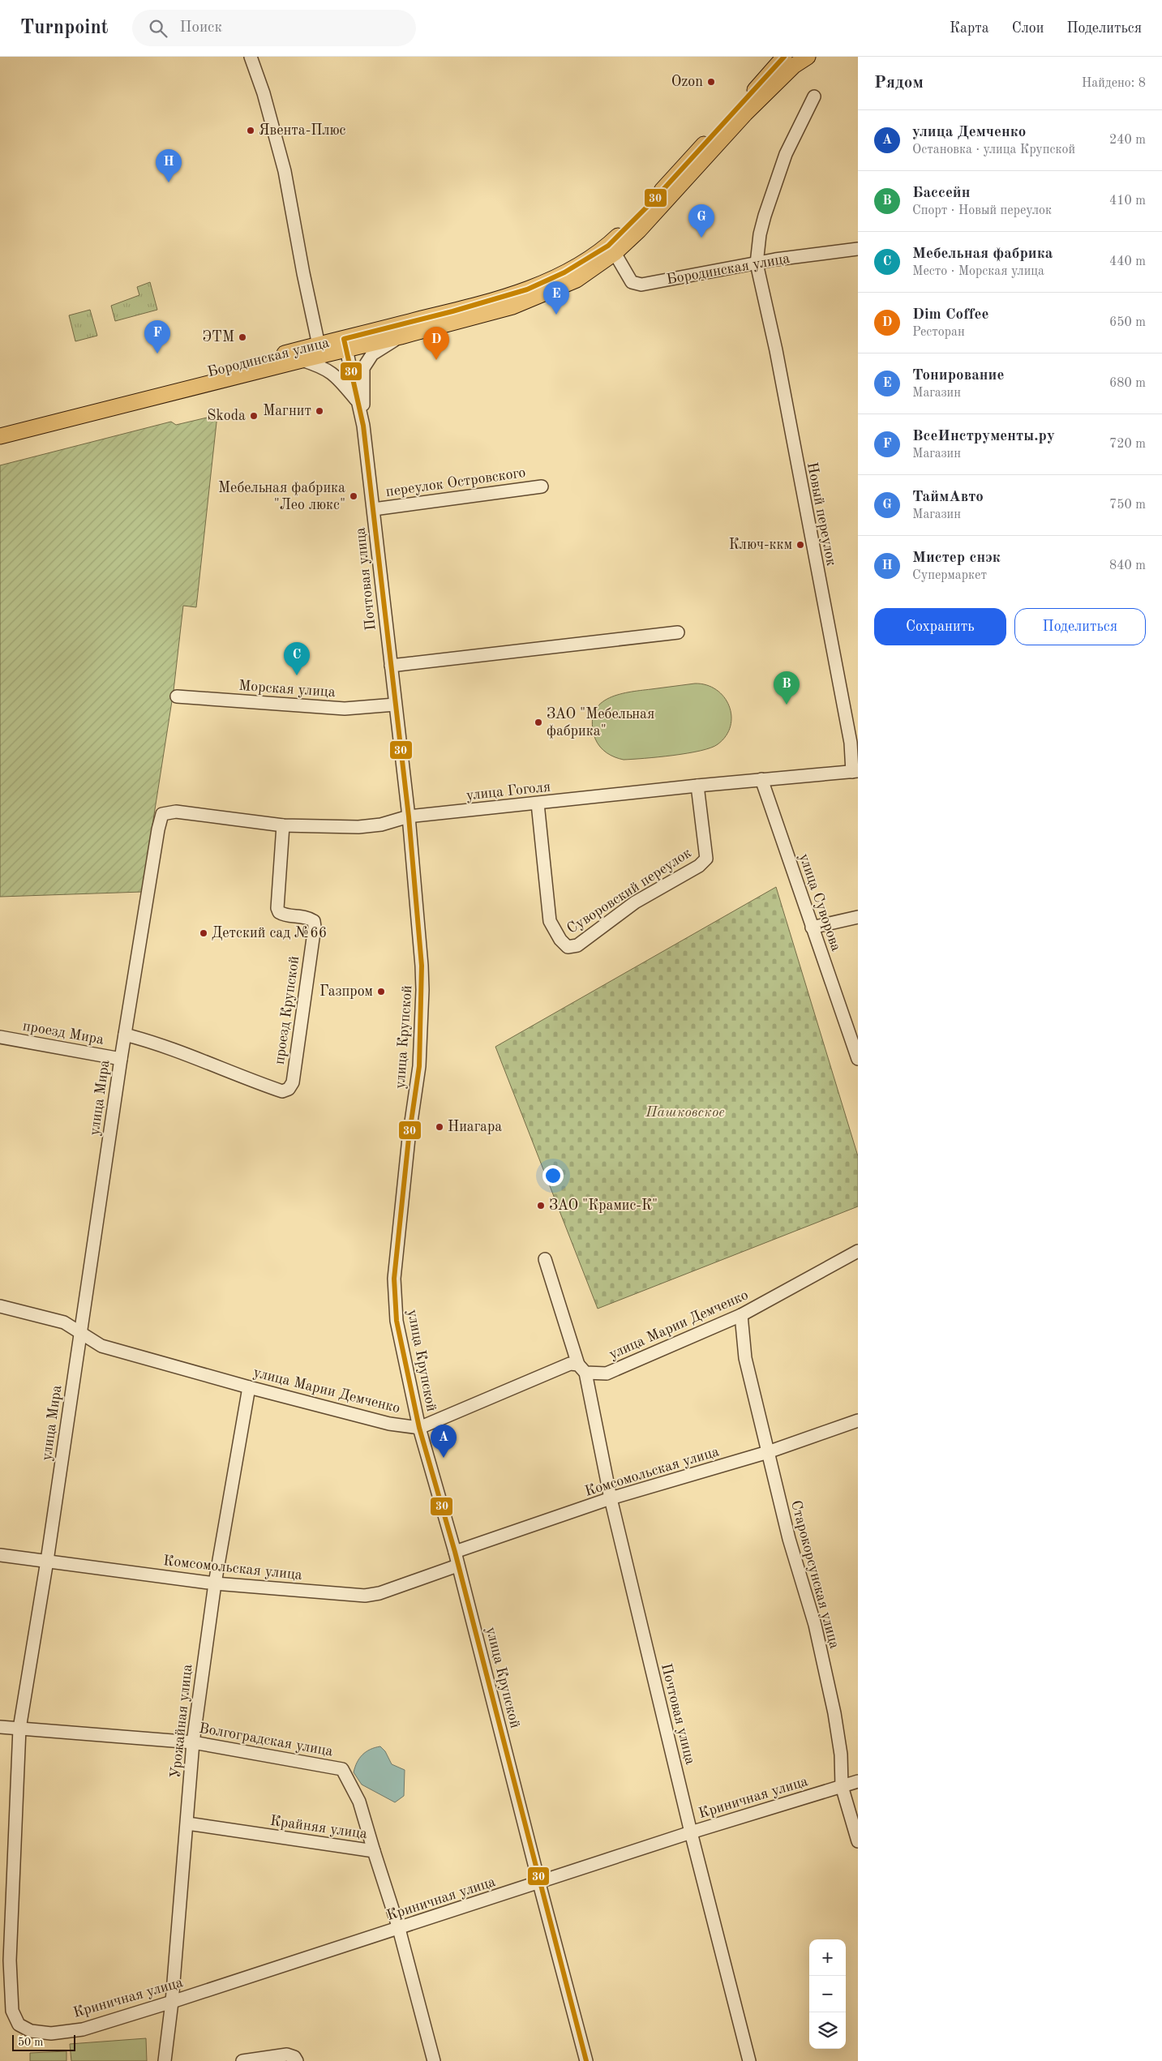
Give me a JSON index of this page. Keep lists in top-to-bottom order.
{
  "streets": {
    "main road": ["Бородинская улица"],
    "street": [
      "переулок Островского",
      "Новый переулок",
      "Почтовая улица",
      "Морская улица",
      "улица Гоголя",
      "Суворовский переулок",
      "улица Суворова",
      "проезд Крупской",
      "проезд Мира",
      "улица Крупской",
      "улица Мира",
      "улица Марии Демченко",
      "Комсомольская улица",
      "Старокорсунская улица",
      "Урожайная улица",
      "Волгоградская улица",
      "Криничная улица",
      "Крайняя улица"
    ]
  },
  "crossings": [
    ["Бородинская улица", "Новый переулок"],
    ["Бородинская улица", "Почтовая улица"],
    ["переулок Островского", "Почтовая улица"],
    ["Новый переулок", "улица Гоголя"],
    ["Почтовая улица", "Морская улица"],
    ["Почтовая улица", "улица Гоголя"],
    ["Почтовая улица", "улица Крупской"],
    ["Почтовая улица", "улица Марии Демченко"],
    ["Почтовая улица", "Комсомольская улица"],
    ["Почтовая улица", "Криничная улица"],
    ["улица Гоголя", "Суворовский переулок"],
    ["улица Гоголя", "улица Суворова"],
    ["улица Гоголя", "проезд Крупской"],
    ["улица Гоголя", "улица Крупской"],
    ["улица Гоголя", "улица Мира"],
    ["проезд Крупской", "улица Мира"],
    ["проезд Мира", "улица Мира"],
    ["улица Крупской", "улица Марии Демченко"],
    ["улица Крупской", "Комсомольская улица"],
    ["улица Крупской", "Криничная улица"],
    ["улица Мира", "улица Марии Демченко"],
    ["улица Мира", "Комсомольская улица"],
    ["улица Мира", "Волгоградская улица"],
    ["улица Мира", "Криничная улица"],
    ["улица Марии Демченко", "Старокорсунская улица"],
    ["улица Марии Демченко", "Урожайная улица"],
    ["Комсомольская улица", "Старокорсунская улица"],
    ["Комсомольская улица", "Урожайная улица"],
    ["Старокорсунская улица", "Криничная улица"],
    ["Урожайная улица", "Волгоградская улица"],
    ["Урожайная улица", "Криничная улица"],
    ["Урожайная улица", "Крайняя улица"],
    ["Волгоградская улица", "Крайняя улица"],
    ["Криничная улица", "Крайняя улица"]
  ],
  "parks": ["Пашковское"],
  "places": [
    "Ozon",
    "Явента-Плюс",
    "ЭТМ",
    "Магнит",
    "Skoda",
    "Мебельная фабрика \"Лео люкс\"",
    "Ключ-ккм",
    "ЗАО \"Мебельная фабрика\"",
    "Детский сад №66",
    "Газпром",
    "Ниагара",
    "ЗАО \"Крамис-К\""
  ],
  "lines": ["transit line 30"],
  "scale_bar": "50 m",
  "page": {
    "header": "Turnpoint",
    "search": "Поиск",
    "nav": ["Карта", "Слои", "Поделиться"],
    "heading": ["Рядом", "Найдено: 8"],
    "list": [
      {
        "mark": "A",
        "name": "улица Демченко",
        "note": "Остановка · улица Крупской",
        "value": "240 m"
      },
      {
        "mark": "B",
        "name": "Бассейн",
        "note": "Спорт · Новый переулок",
        "value": "410 m"
      },
      {
        "mark": "C",
        "name": "Мебельная фабрика",
        "note": "Место · Морская улица",
        "value": "440 m"
      },
      {
        "mark": "D",
        "name": "Dim Coffee",
        "note": "Ресторан",
        "value": "650 m"
      },
      {
        "mark": "E",
        "name": "Тонирование",
        "note": "Магазин",
        "value": "680 m"
      },
      {
        "mark": "F",
        "name": "ВсеИнструменты.ру",
        "note": "Магазин",
        "value": "720 m"
      },
      {
        "mark": "G",
        "name": "ТаймАвто",
        "note": "Магазин",
        "value": "750 m"
      },
      {
        "mark": "H",
        "name": "Мистер снэк",
        "note": "Супермаркет",
        "value": "840 m"
      }
    ],
    "pins": [
      "H",
      "G",
      "E",
      "F",
      "D",
      "C",
      "B",
      "A"
    ],
    "buttons": ["Сохранить", "Поделиться"],
    "map_buttons": ["+", "−"],
    "scale": "50 m"
  }
}
